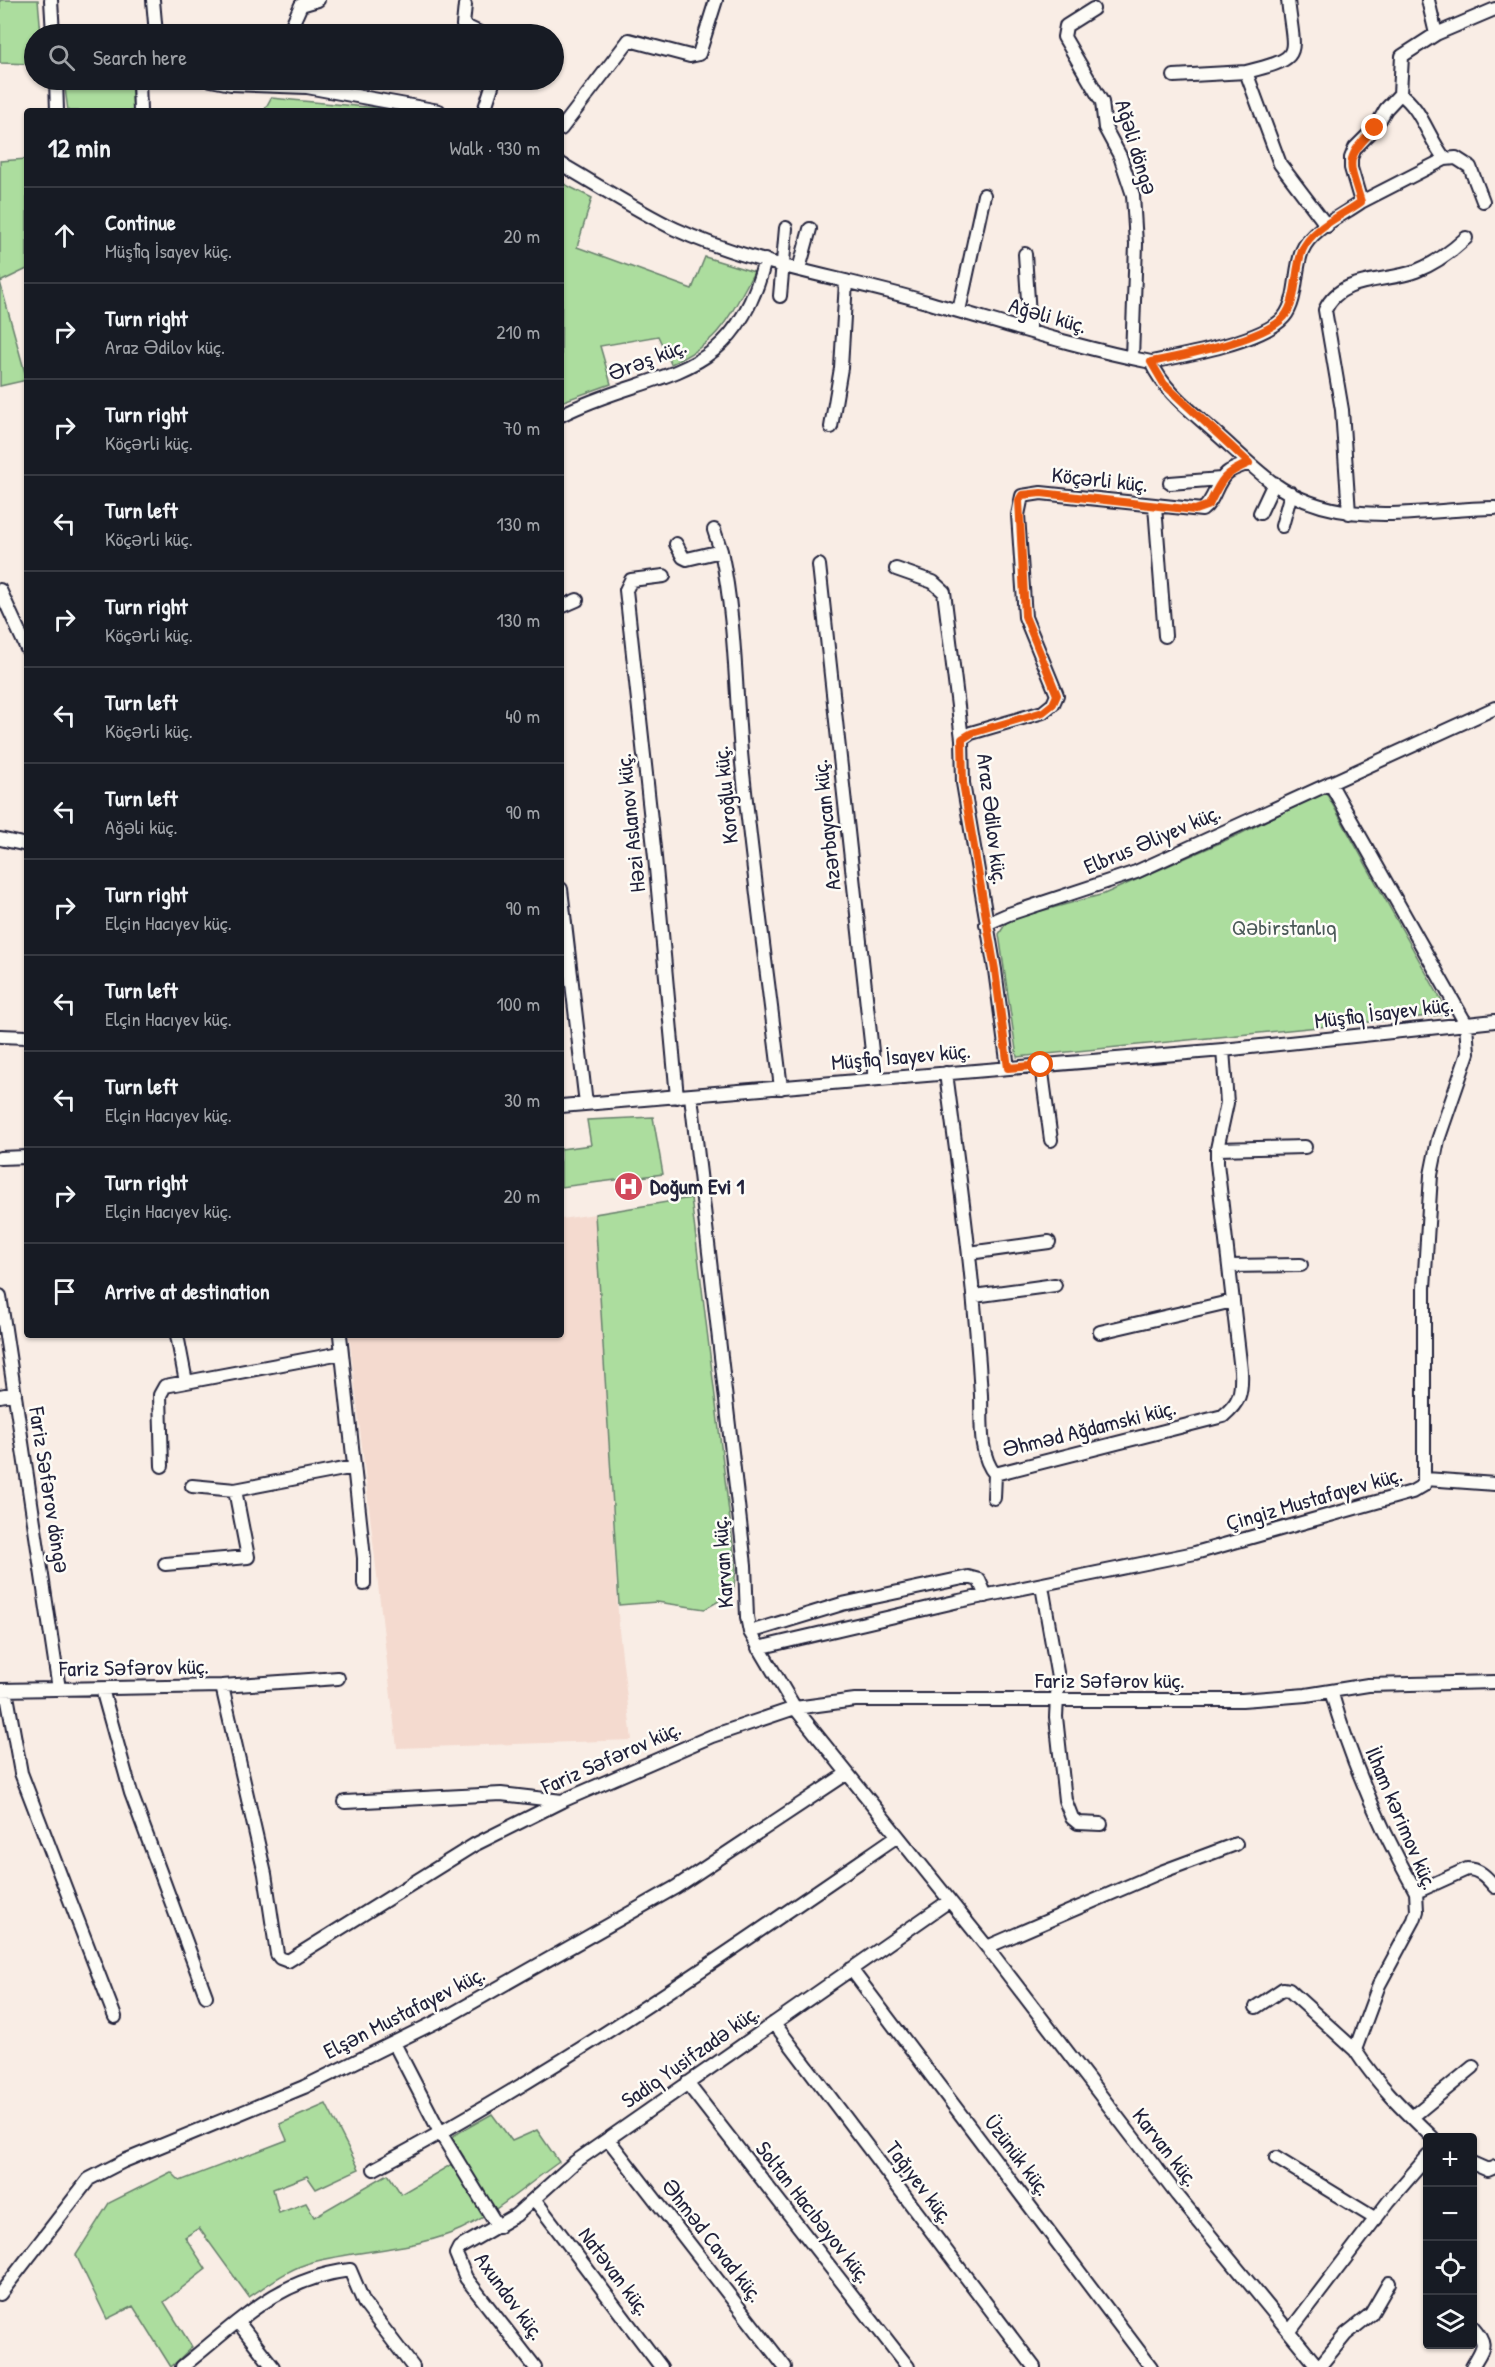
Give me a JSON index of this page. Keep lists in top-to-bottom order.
{
  "streets": {
    "street": [
      "Ağəli döngə",
      "Ağəli küç.",
      "Ərəş küç.",
      "Köçərli küç.",
      "Koroğlu küç.",
      "Araz Ədilov küç.",
      "Həzi Aslanov küç.",
      "Azərbaycan küç.",
      "Elbrus Əliyev küç.",
      "Müşfiq İsayev küç.",
      "Əhməd Ağdamski küç.",
      "Fariz Səfərov döngə",
      "Çingiz Mustafayev küç.",
      "Karvan küç.",
      "Fariz Səfərov küç.",
      "İlham kərimov küç.",
      "Elşən Mustafayev küç.",
      "Sadiq Yusifzadə küç.",
      "Üzünük küç.",
      "Tağıyev küç.",
      "Soltan Hacıbəyov küç.",
      "Əhməd Cavad küç.",
      "Natəvan küç.",
      "Axundov küç."
    ]
  },
  "crossings": [
    ["Ağəli döngə", "Ağəli küç."],
    ["Ağəli küç.", "Ərəş küç."],
    ["Köçərli küç.", "Araz Ədilov küç."],
    ["Koroğlu küç.", "Müşfiq İsayev küç."],
    ["Araz Ədilov küç.", "Elbrus Əliyev küç."],
    ["Araz Ədilov küç.", "Müşfiq İsayev küç."],
    ["Həzi Aslanov küç.", "Müşfiq İsayev küç."],
    ["Azərbaycan küç.", "Müşfiq İsayev küç."],
    ["Müşfiq İsayev küç.", "Əhməd Ağdamski küç."],
    ["Müşfiq İsayev küç.", "Çingiz Mustafayev küç."],
    ["Müşfiq İsayev küç.", "Karvan küç."],
    ["Fariz Səfərov döngə", "Fariz Səfərov küç."],
    ["Çingiz Mustafayev küç.", "Karvan küç."],
    ["Karvan küç.", "Fariz Səfərov küç."],
    ["Karvan küç.", "Elşən Mustafayev küç."],
    ["Karvan küç.", "Sadiq Yusifzadə küç."],
    ["Fariz Səfərov küç.", "İlham kərimov küç."],
    ["Sadiq Yusifzadə küç.", "Üzünük küç."],
    ["Sadiq Yusifzadə küç.", "Tağıyev küç."],
    ["Sadiq Yusifzadə küç.", "Soltan Hacıbəyov küç."],
    ["Sadiq Yusifzadə küç.", "Əhməd Cavad küç."],
    ["Sadiq Yusifzadə küç.", "Natəvan küç."],
    ["Sadiq Yusifzadə küç.", "Axundov küç."]
  ],
  "parks": ["Qəbirstanlıq"],
  "places": {
    "hospital": ["Doğum Evi 1"]
  },
  "page": {
    "search": "Search here",
    "heading": ["12 min", "Walk · 930 m"],
    "list": [
      ["Continue", "Müşfiq İsayev küç.", "20 m"],
      ["Turn right", "Araz Ədilov küç.", "210 m"],
      ["Turn right", "Köçərli küç.", "70 m"],
      ["Turn left", "Köçərli küç.", "130 m"],
      ["Turn right", "Köçərli küç.", "130 m"],
      ["Turn left", "Köçərli küç.", "40 m"],
      ["Turn left", "Ağəli küç.", "90 m"],
      ["Turn right", "Elçin Hacıyev küç.", "90 m"],
      ["Turn left", "Elçin Hacıyev küç.", "100 m"],
      ["Turn left", "Elçin Hacıyev küç.", "30 m"],
      ["Turn right", "Elçin Hacıyev küç.", "20 m"],
      "Arrive at destination"
    ],
    "map_buttons": ["+", "−"]
  }
}
